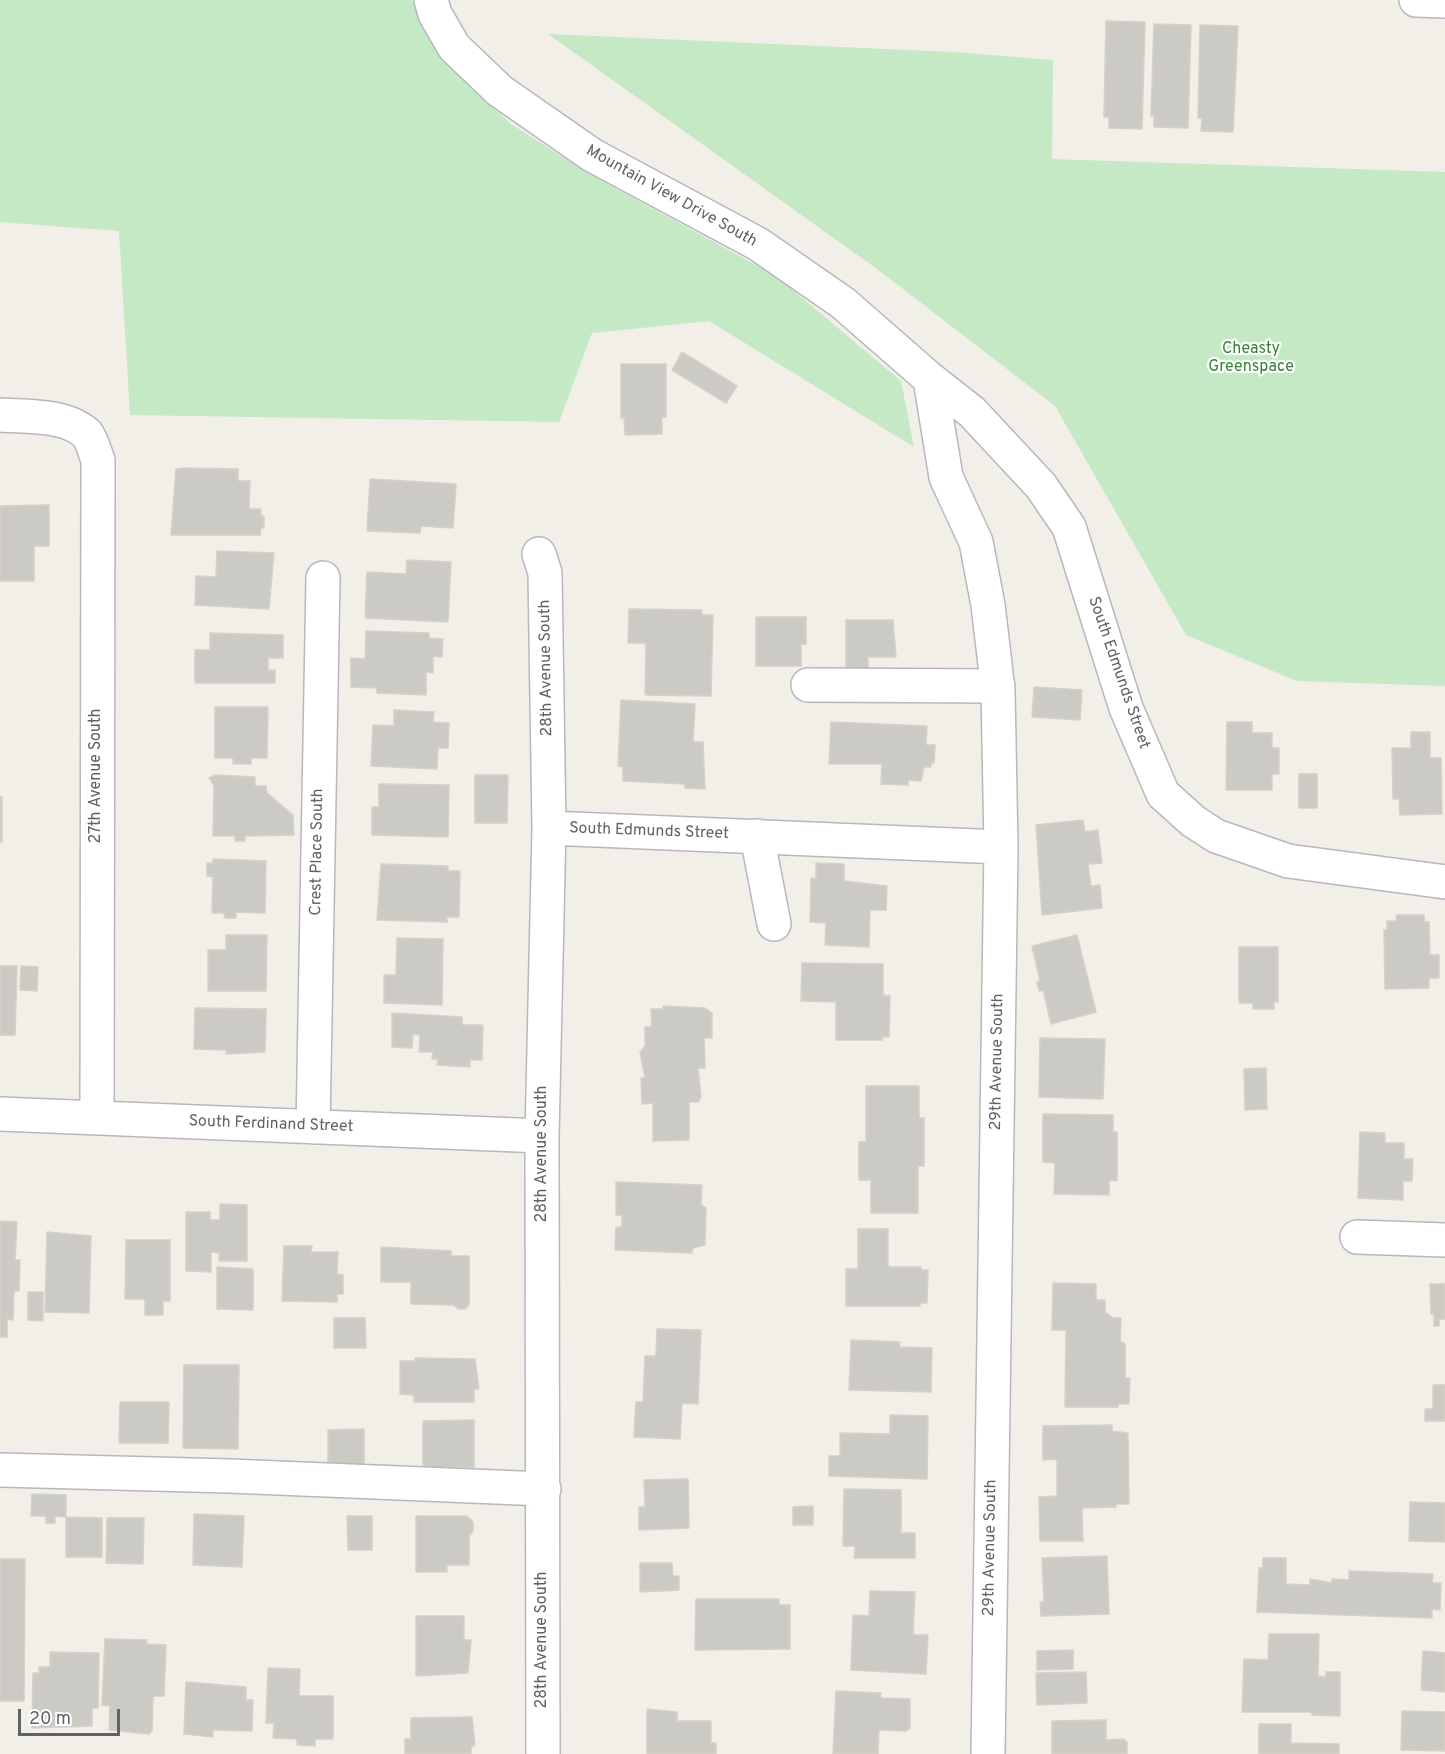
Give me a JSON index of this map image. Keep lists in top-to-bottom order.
{
  "streets": {
    "street": [
      "Mountain View Drive South",
      "28th Avenue South",
      "South Edmunds Street",
      "27th Avenue South",
      "Crest Place South",
      "29th Avenue South",
      "South Ferdinand Street"
    ]
  },
  "crossings": [
    ["Mountain View Drive South", "South Edmunds Street"],
    ["Mountain View Drive South", "29th Avenue South"],
    ["28th Avenue South", "South Edmunds Street"],
    ["28th Avenue South", "South Ferdinand Street"],
    ["South Edmunds Street", "29th Avenue South"],
    ["27th Avenue South", "South Ferdinand Street"],
    ["Crest Place South", "South Ferdinand Street"]
  ],
  "parks": ["Cheasty Greenspace"],
  "scale_bar": "20 m"
}
